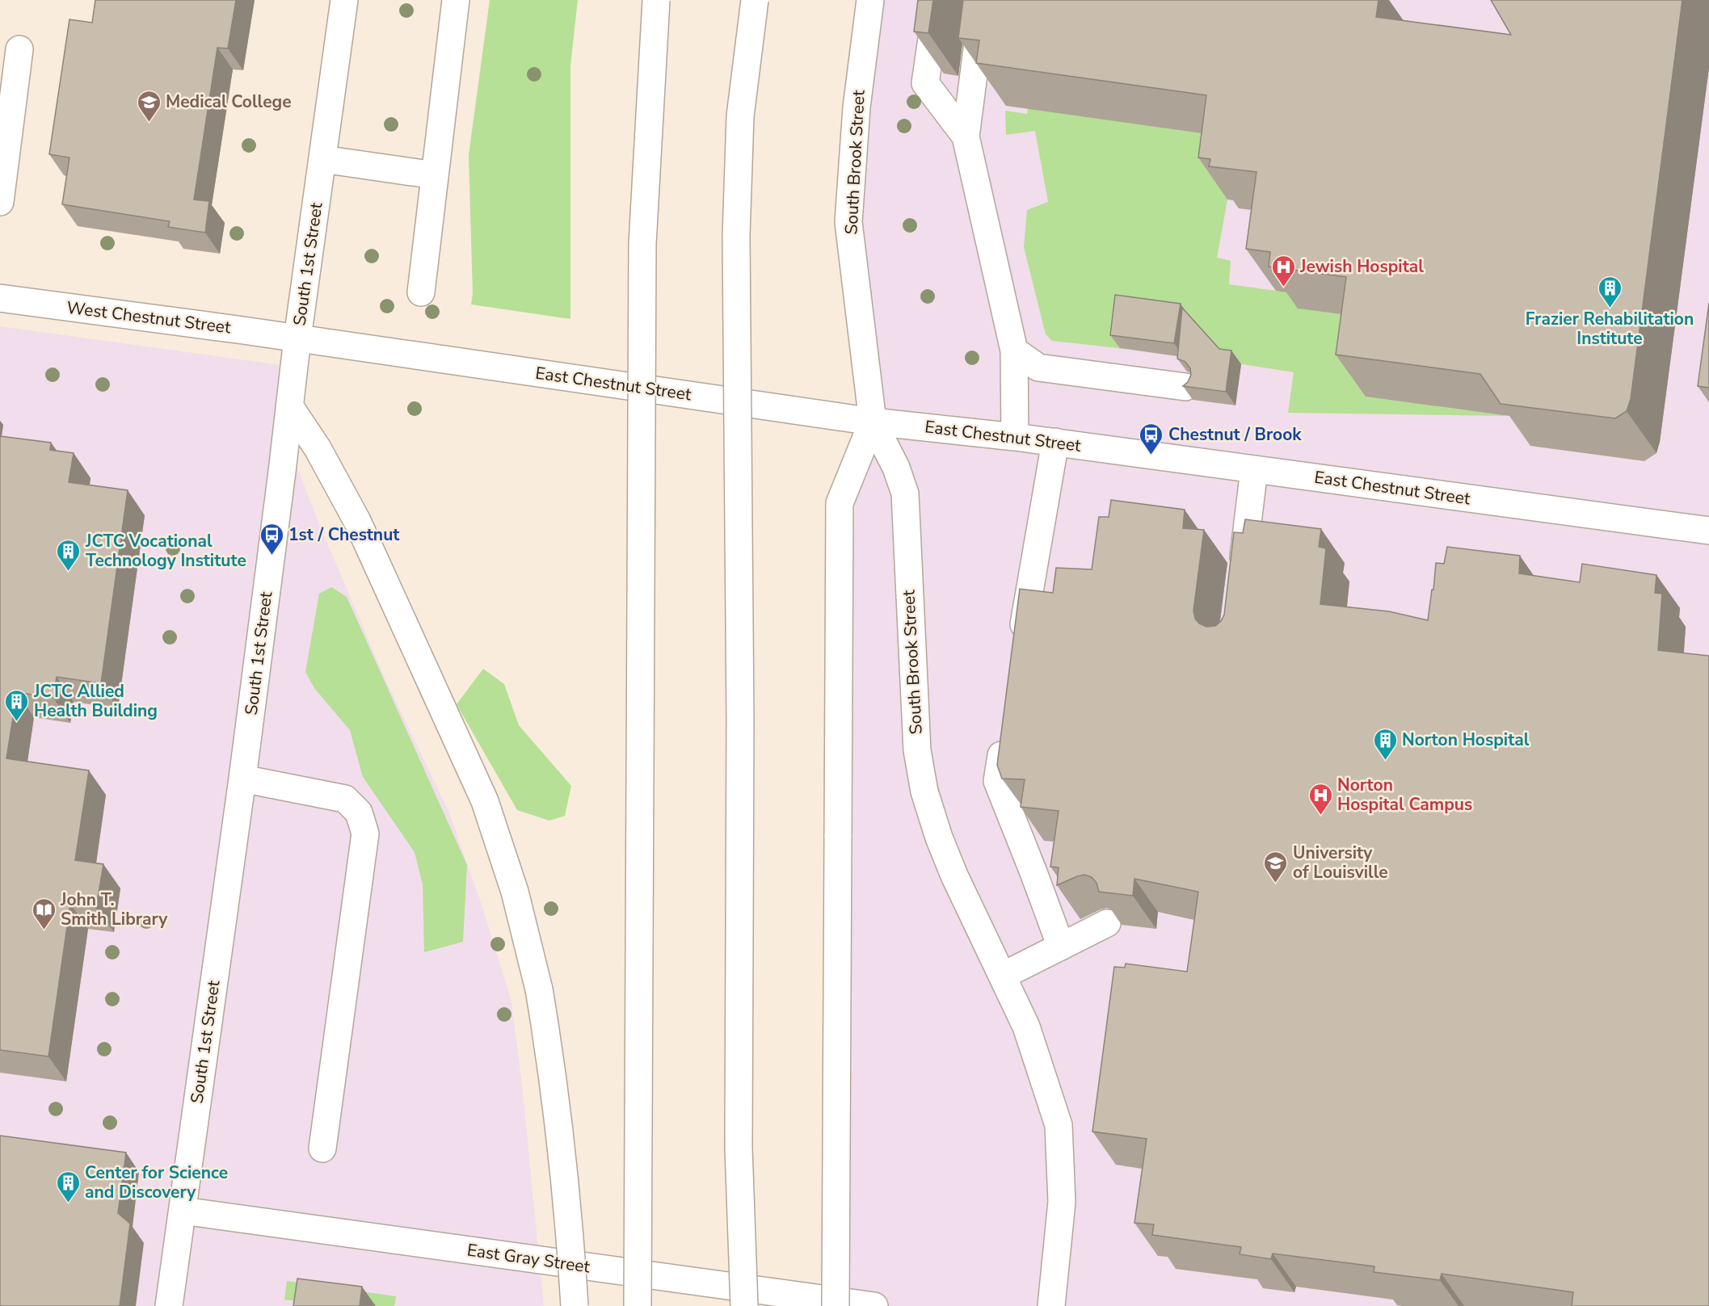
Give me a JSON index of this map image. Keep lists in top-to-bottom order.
{
  "streets": {
    "main road": [
      "South Brook Street",
      "South 1st Street",
      "West Chestnut Street",
      "East Chestnut Street",
      "East Gray Street"
    ]
  },
  "crossings": [
    ["South Brook Street", "East Chestnut Street"],
    ["South 1st Street", "West Chestnut Street"],
    ["South 1st Street", "East Chestnut Street"],
    ["South 1st Street", "East Gray Street"],
    ["West Chestnut Street", "East Chestnut Street"]
  ],
  "places": {
    "school or university": ["Medical College", "University of Louisville"],
    "hospital": ["Jewish Hospital", "Norton Hospital Campus"],
    "building": [
      "Frazier Rehabilitation Institute",
      "JCTC Vocational Technology Institute",
      "JCTC Allied Health Building",
      "Norton Hospital",
      "Center for Science and Discovery"
    ],
    "bus stop": ["Chestnut / Brook", "1st / Chestnut"],
    "library": ["John T. Smith Library"]
  }
}
